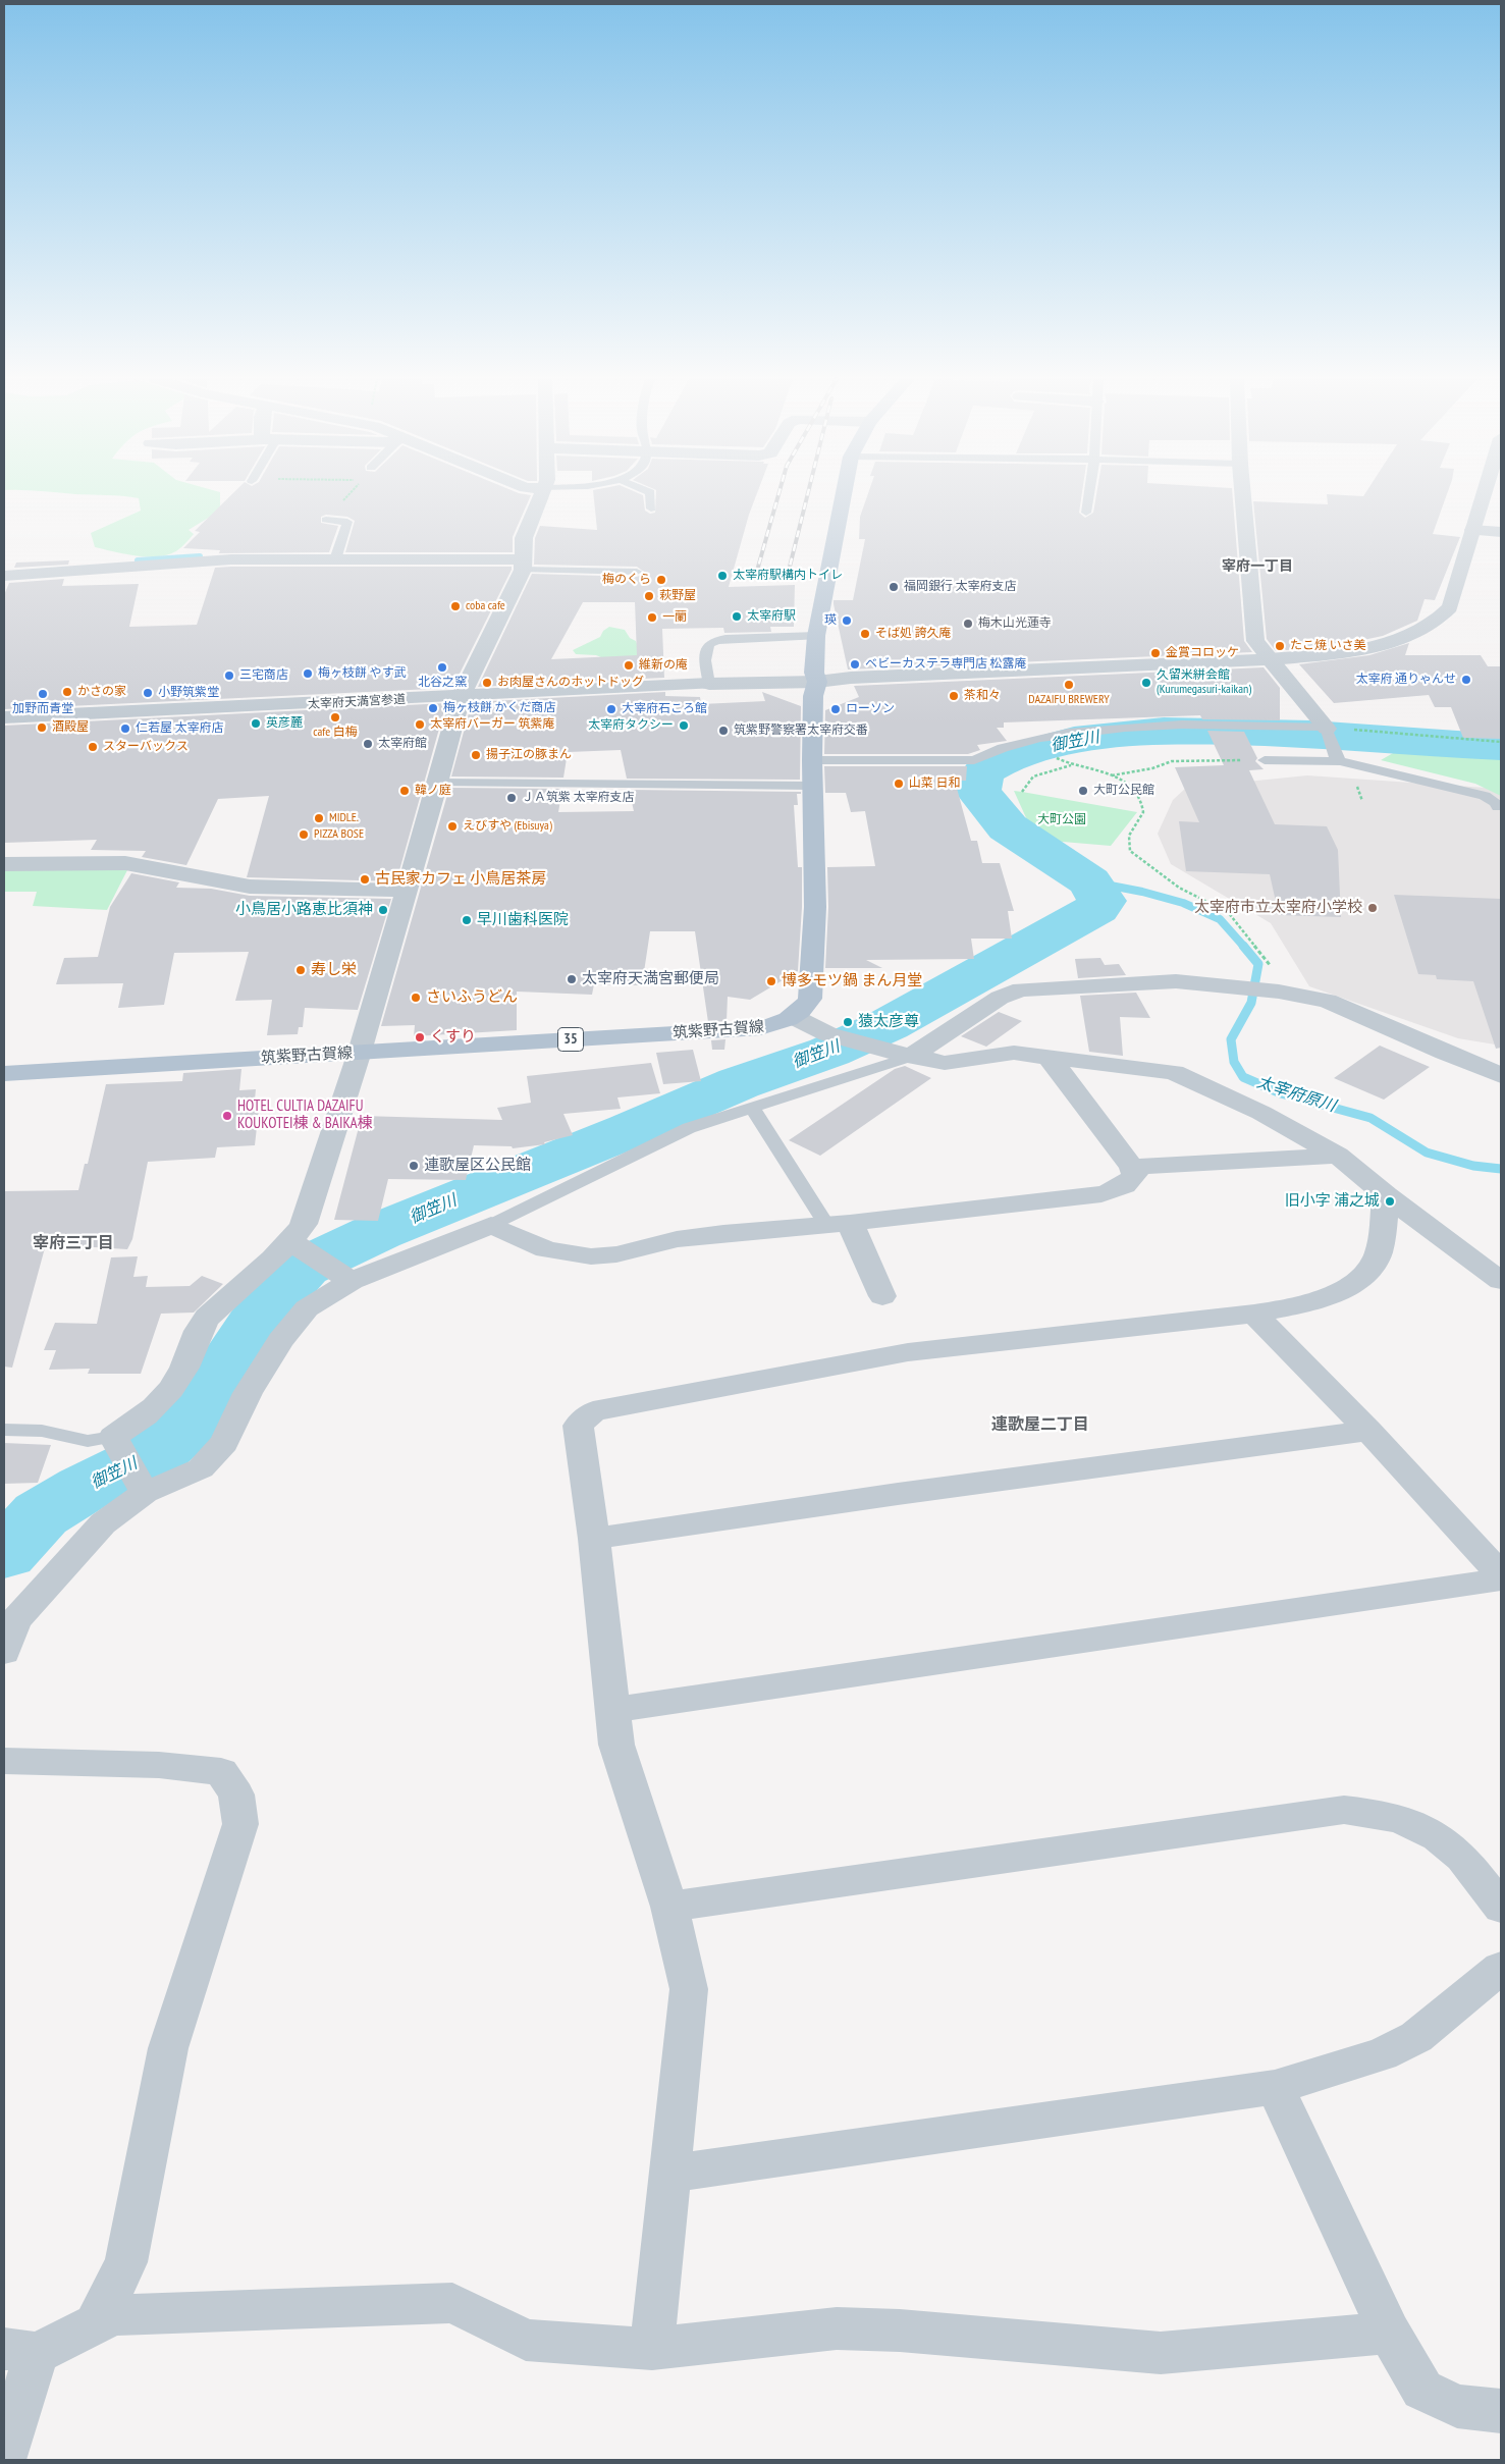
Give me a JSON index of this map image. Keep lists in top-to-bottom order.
{
  "streets": {
    "main road": ["筑紫野古賀線", "35"],
    "street": ["太宰府天満宮参道"]
  },
  "districts": ["宰府一丁目", "宰府三丁目", "連歌屋二丁目"],
  "water": ["御笠川", "太宰府原川"],
  "parks": ["大町公園"],
  "places": [
    "太宰府駅構内トイレ",
    "梅のくら",
    "福岡銀行 太宰府支店",
    "萩野屋",
    "coba cafe",
    "太宰府駅",
    "一蘭",
    "瑛",
    "梅木山光蓮寺",
    "そば処 誇久庵",
    "たこ焼 いさ美",
    "金賞コロッケ",
    "ベビーカステラ専門店 松露庵",
    "維新の庵",
    "北谷之窯",
    "梅ヶ枝餅 やす武",
    "三宅商店",
    "太宰府 通りゃんせ",
    "お肉屋さんのホットドッグ",
    "久留米絣会館 (Kurumegasuri-kaikan)",
    "DAZAIFU BREWERY",
    "かさの家",
    "小野筑紫堂",
    "加野而青堂",
    "茶和々",
    "梅ヶ枝餅 かくだ商店",
    "大宰府石ころ館",
    "ローソン",
    "cafe 白梅",
    "英彦麓",
    "太宰府バーガー 筑紫庵",
    "太宰府タクシー",
    "酒殿屋",
    "仁若屋 太宰府店",
    "筑紫野警察署太宰府交番",
    "太宰府館",
    "スターバックス",
    "揚子江の豚まん",
    "山菜 日和",
    "韓ノ庭",
    "大町公民館",
    "ＪＡ筑紫 太宰府支店",
    "MIDLE.",
    "えびすや (Ebisuya)",
    "PIZZA BOSE",
    "古民家カフェ 小鳥居茶房",
    "太宰府市立太宰府小学校",
    "小鳥居小路恵比須神",
    "早川歯科医院",
    "寿し栄",
    "太宰府天満宮郵便局",
    "博多モツ鍋 まん月堂",
    "さいふうどん",
    "猿太彦尊",
    "くすり",
    "HOTEL CULTIA DAZAIFU KOUKOTEI棟 & BAIKA棟",
    "連歌屋区公民館",
    "旧小字 浦之城"
  ]
}
